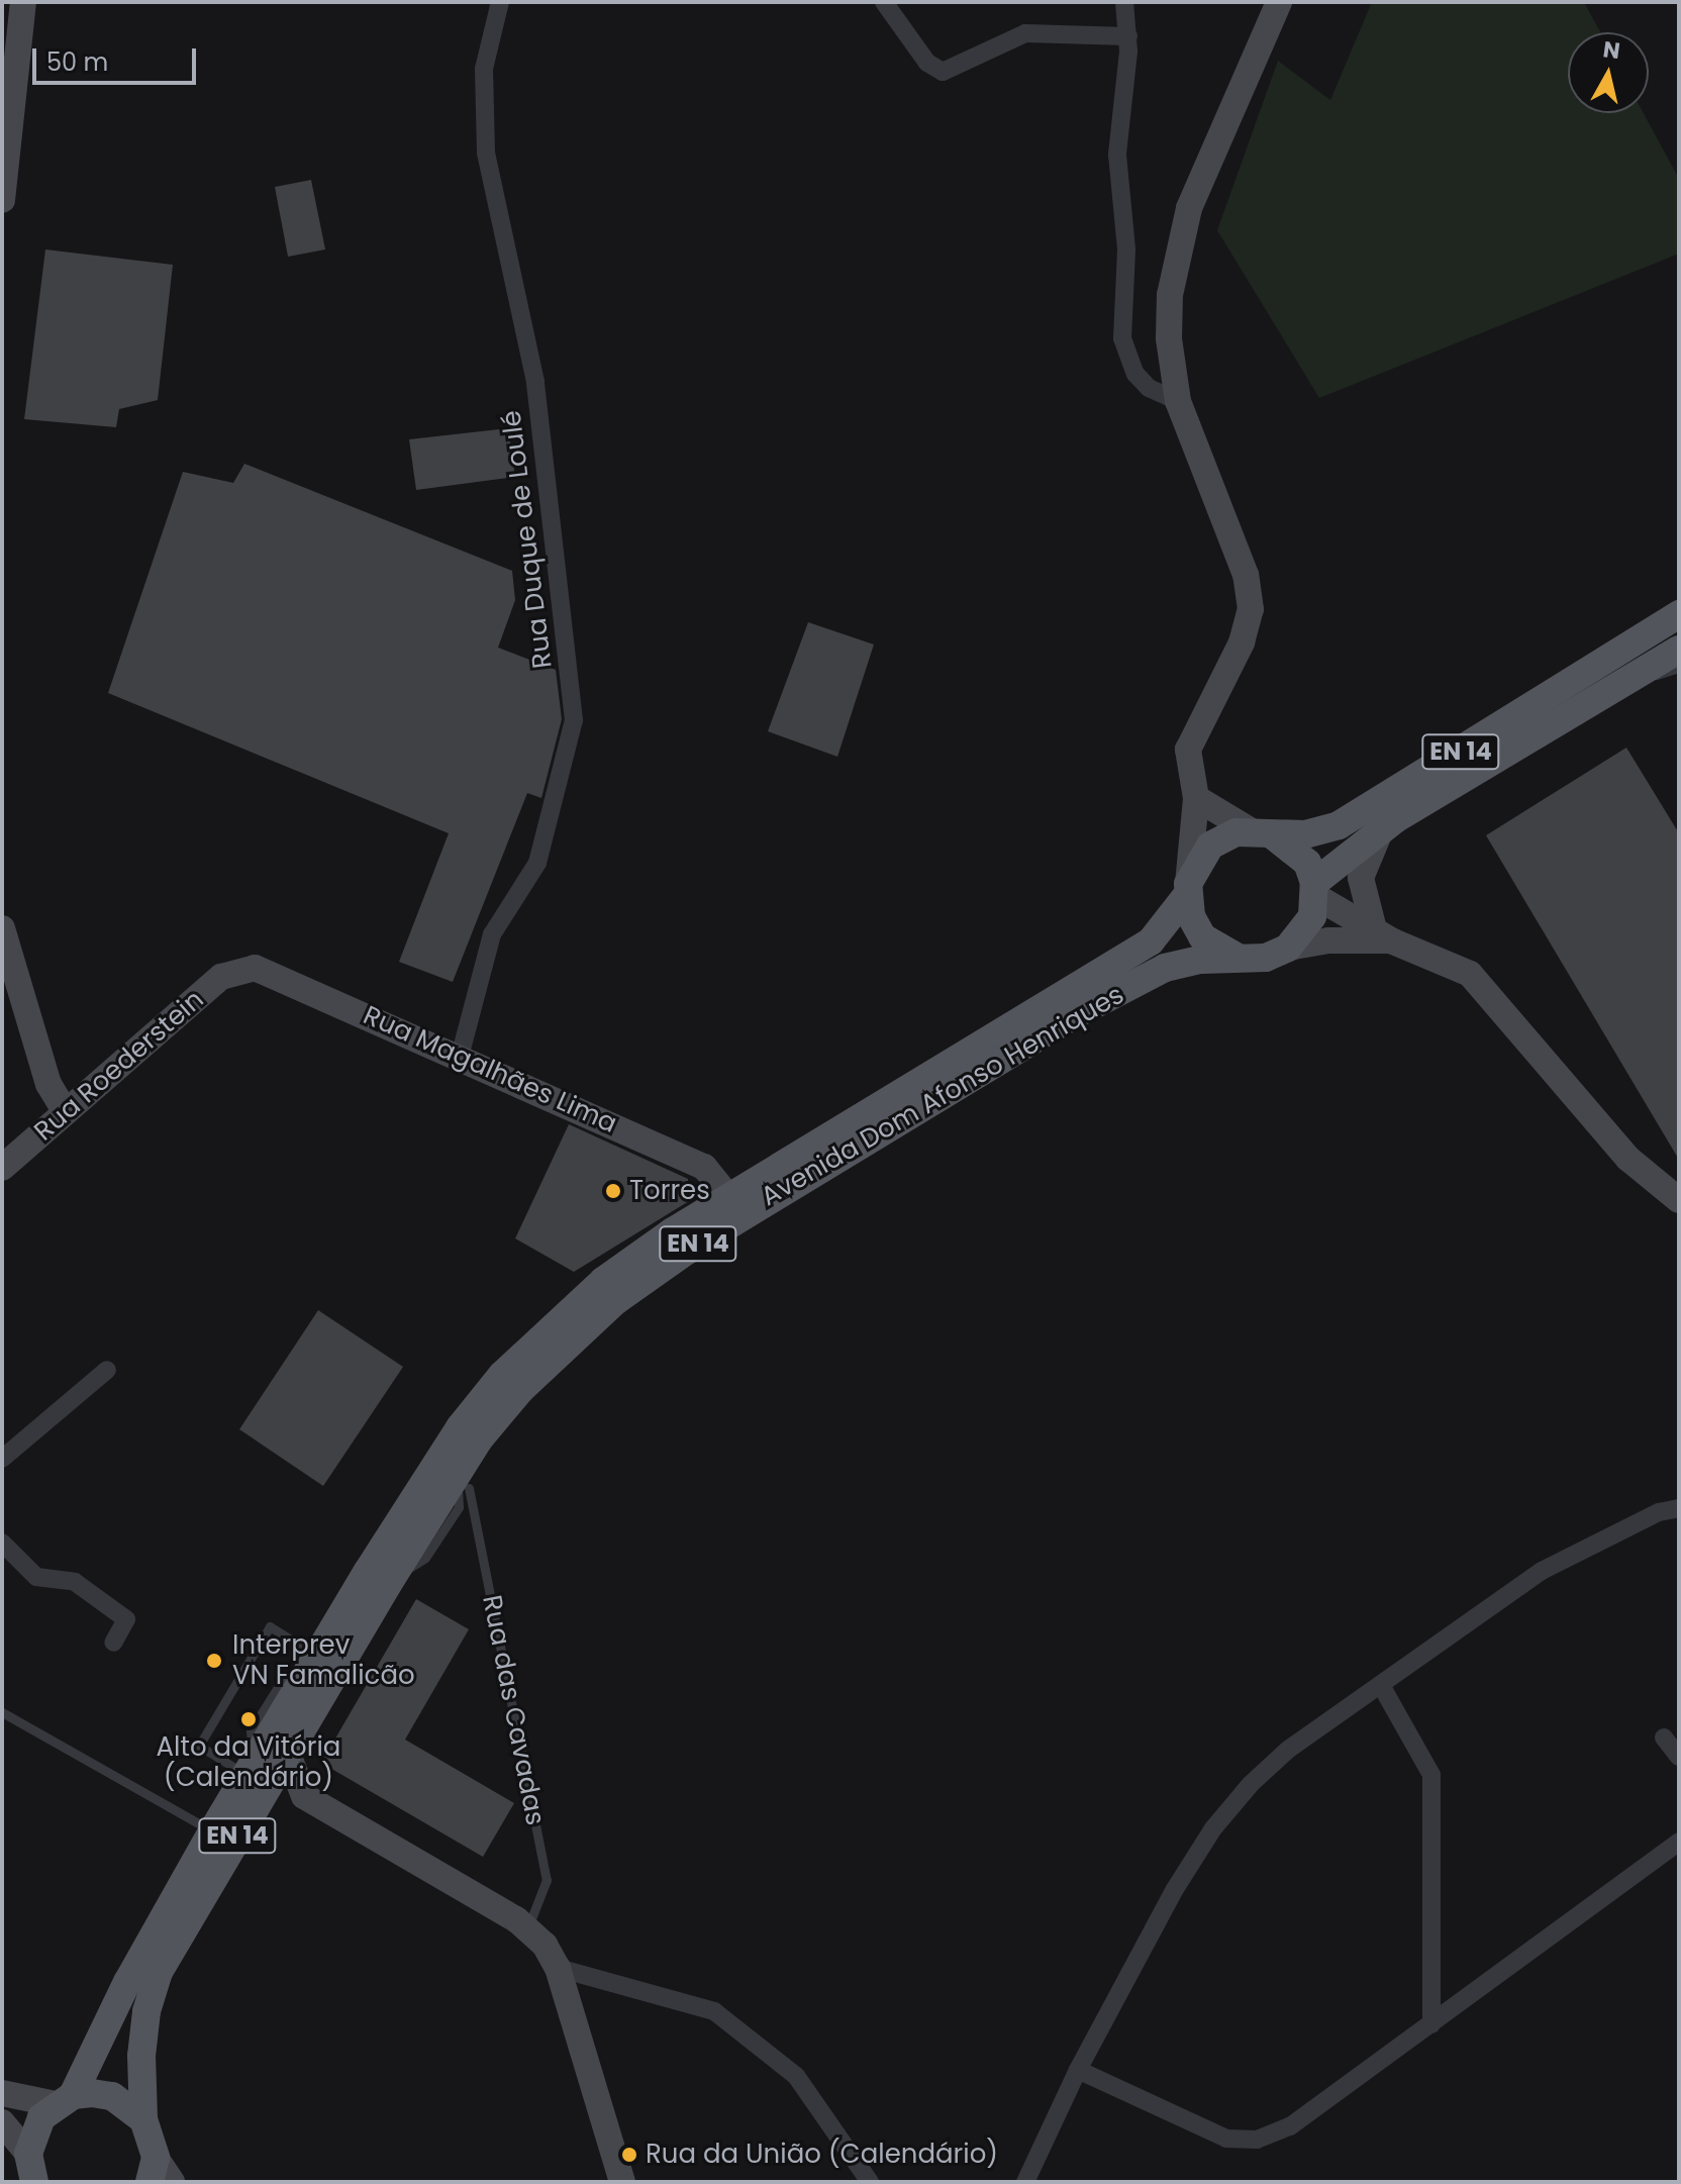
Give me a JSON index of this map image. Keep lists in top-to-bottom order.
{
  "streets": {
    "main road": ["EN 14", "Avenida Dom Afonso Henriques"],
    "street": ["Rua Duque de Loulé", "Rua Roederstein", "Rua Magalhães Lima"],
    "lane": ["Rua das Cavadas"]
  },
  "crossings": [
    ["Rua Duque de Loulé", "Rua Magalhães Lima"],
    ["EN 14", "Avenida Dom Afonso Henriques"],
    ["Rua Roederstein", "Rua Magalhães Lima"],
    ["Rua Magalhães Lima", "Avenida Dom Afonso Henriques"],
    ["Avenida Dom Afonso Henriques", "Rua das Cavadas"]
  ],
  "places": [
    "Torres",
    "Interprev VN Famalicão",
    "Alto da Vitória (Calendário)",
    "Rua da União (Calendário)"
  ],
  "scale_bar": "50 m",
  "north": "top"
}
